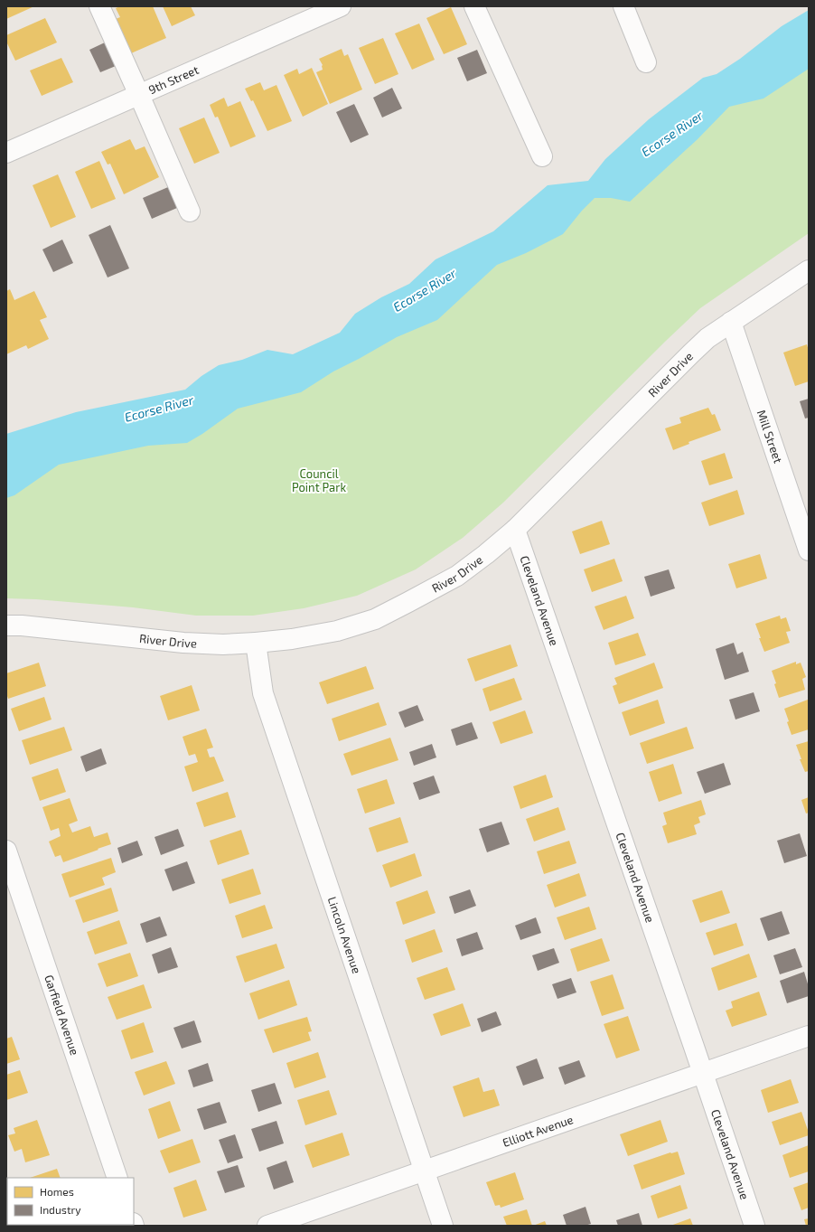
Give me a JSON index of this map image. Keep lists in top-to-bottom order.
{
  "streets": {
    "street": [
      "9th Street",
      "River Drive",
      "Mill Street",
      "Cleveland Avenue",
      "Lincoln Avenue",
      "Garfield Avenue",
      "Elliott Avenue"
    ]
  },
  "crossings": [
    ["River Drive", "Mill Street"],
    ["River Drive", "Cleveland Avenue"],
    ["River Drive", "Lincoln Avenue"],
    ["Cleveland Avenue", "Elliott Avenue"],
    ["Lincoln Avenue", "Elliott Avenue"]
  ],
  "water": ["Ecorse River"],
  "parks": ["Council Point Park"],
  "legend": ["Homes", "Industry"]
}
